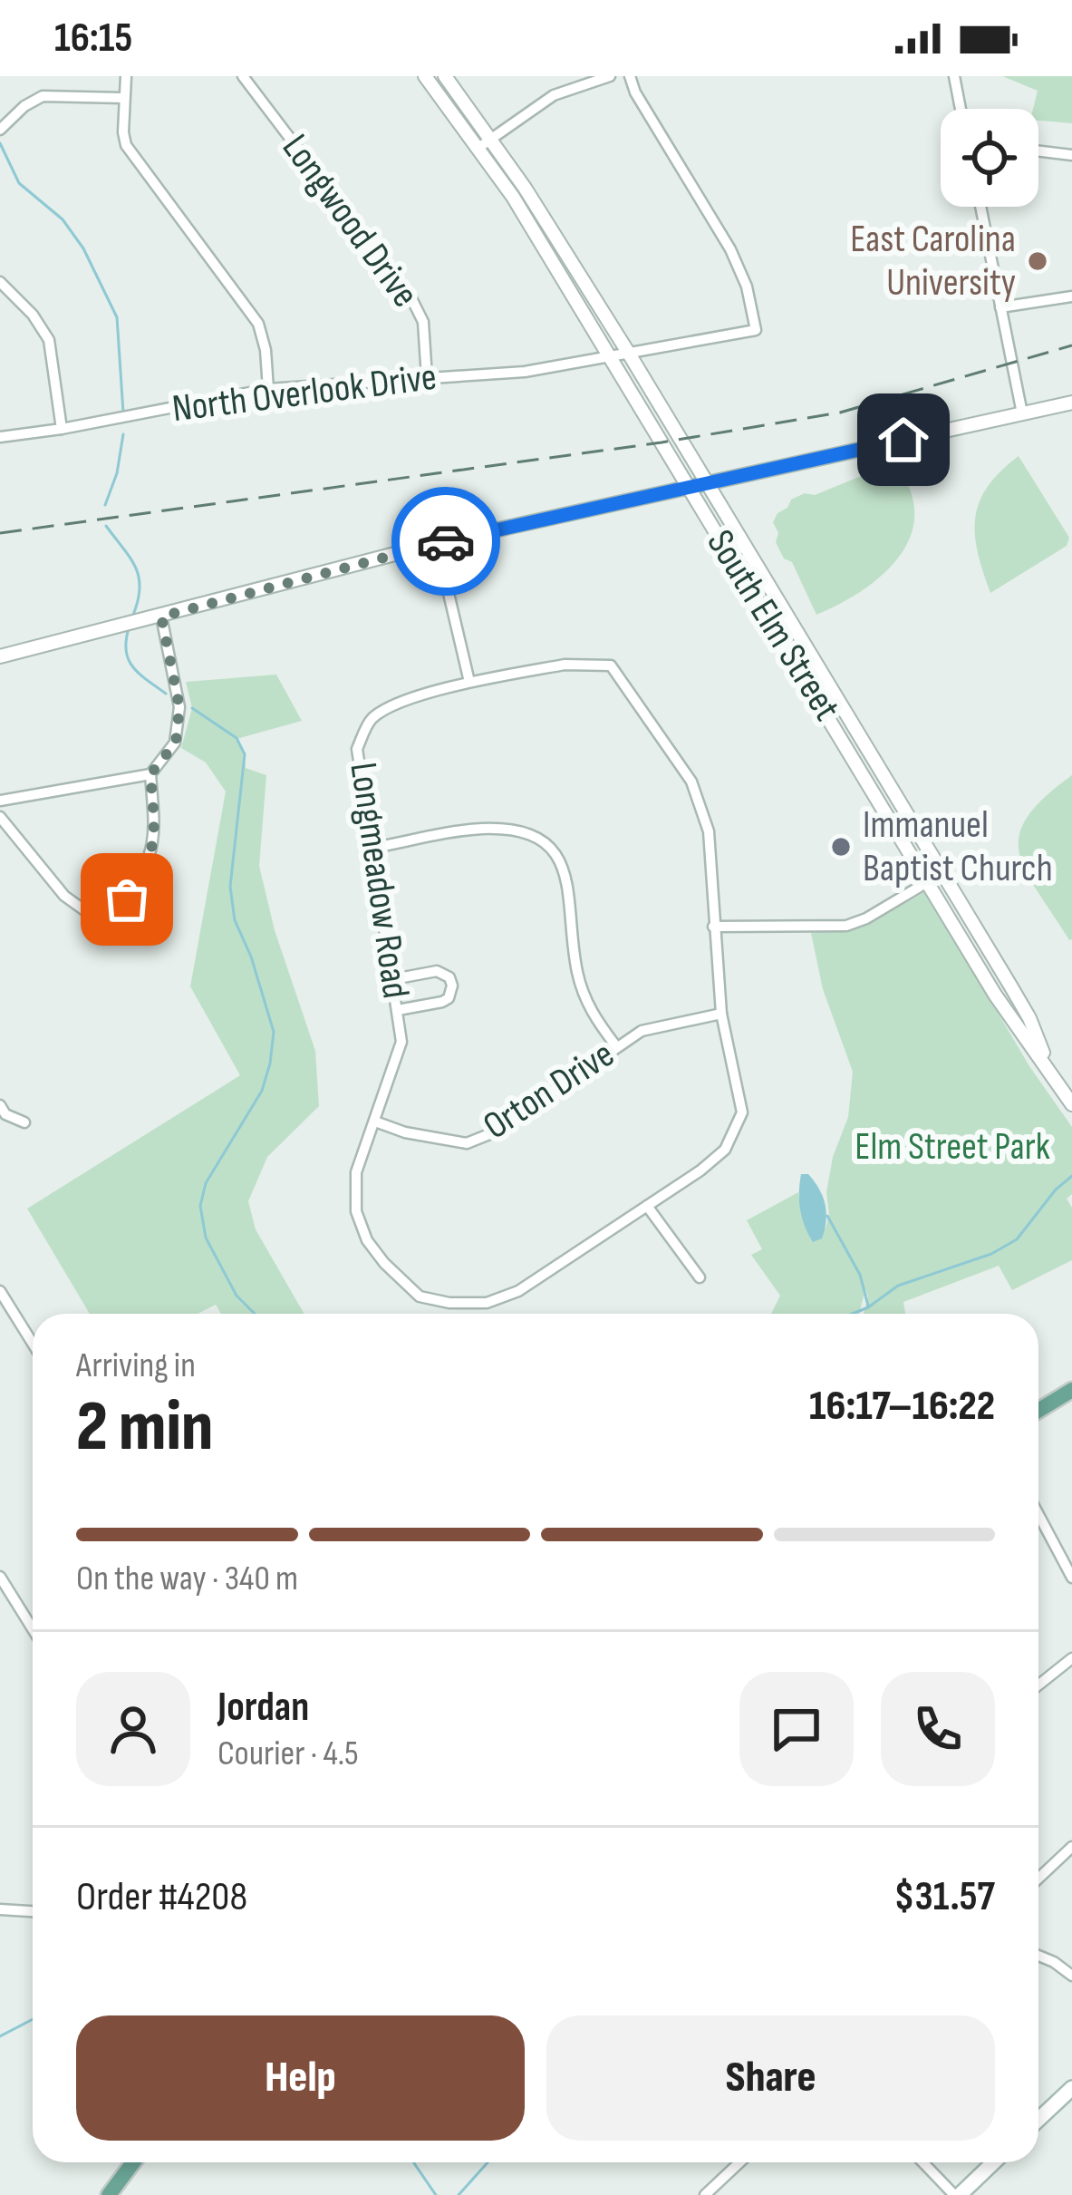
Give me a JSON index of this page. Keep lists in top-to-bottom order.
{
  "streets": {
    "street": [
      "Longwood Drive",
      "North Overlook Drive",
      "South Elm Street",
      "Longmeadow Road",
      "Orton Drive"
    ]
  },
  "crossings": [
    ["Longwood Drive", "North Overlook Drive"],
    ["North Overlook Drive", "South Elm Street"],
    ["Longmeadow Road", "Orton Drive"]
  ],
  "parks": ["Elm Street Park"],
  "places": ["East Carolina University", "Immanuel Baptist Church"],
  "page": {
    "status": "16:15",
    "heading": ["2 min", "Arriving in", "16:17–16:22"],
    "panel": [
      "Jordan",
      "Courier · 4.5",
      "Order #4208",
      "$31.57"
    ],
    "bar": "On the way · 340 m",
    "buttons": ["Help", "Share"]
  }
}
